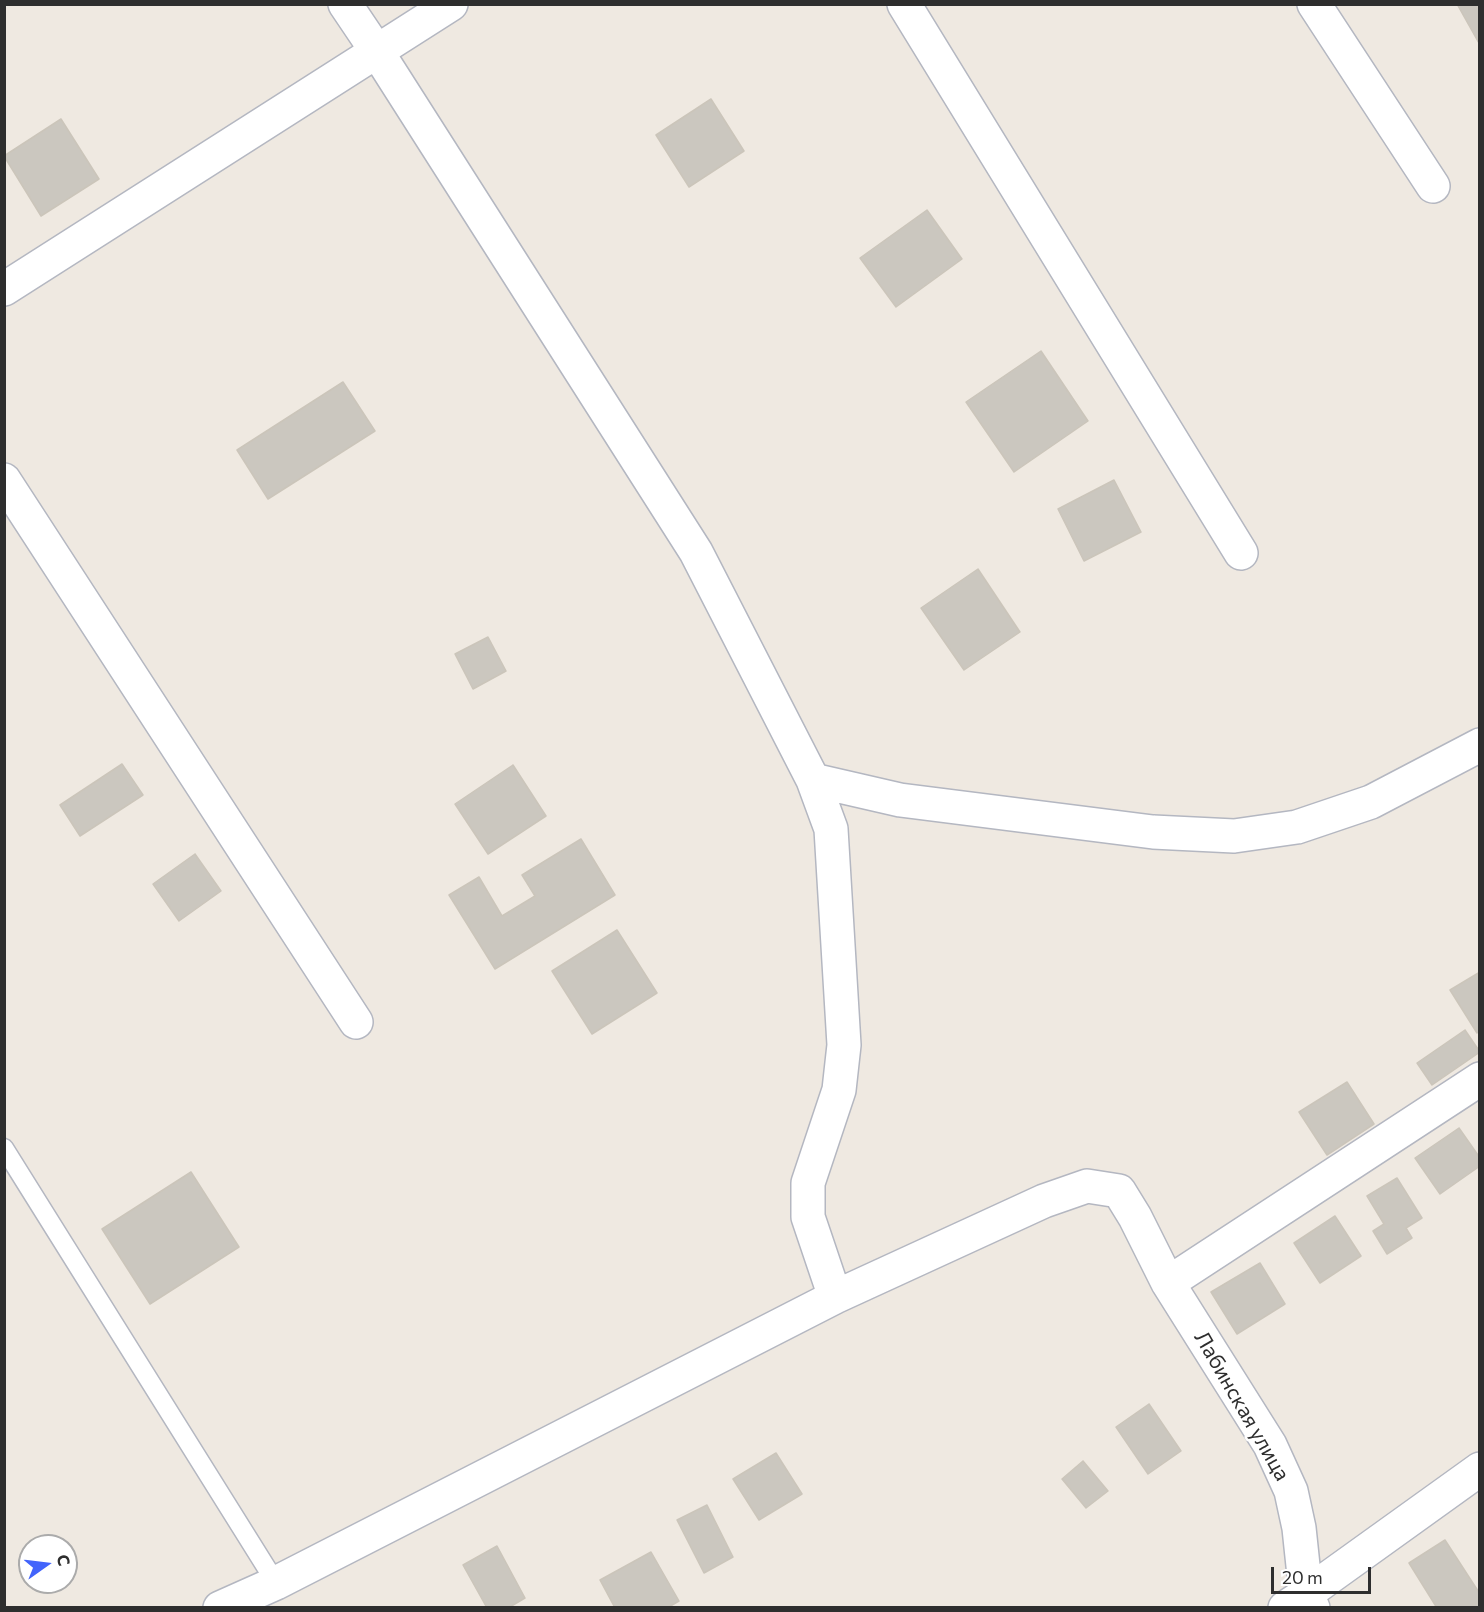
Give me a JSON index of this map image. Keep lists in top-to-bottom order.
{
  "streets": {
    "street": ["Лабинская улица"]
  },
  "scale_bar": "20 m",
  "north": "right"
}
